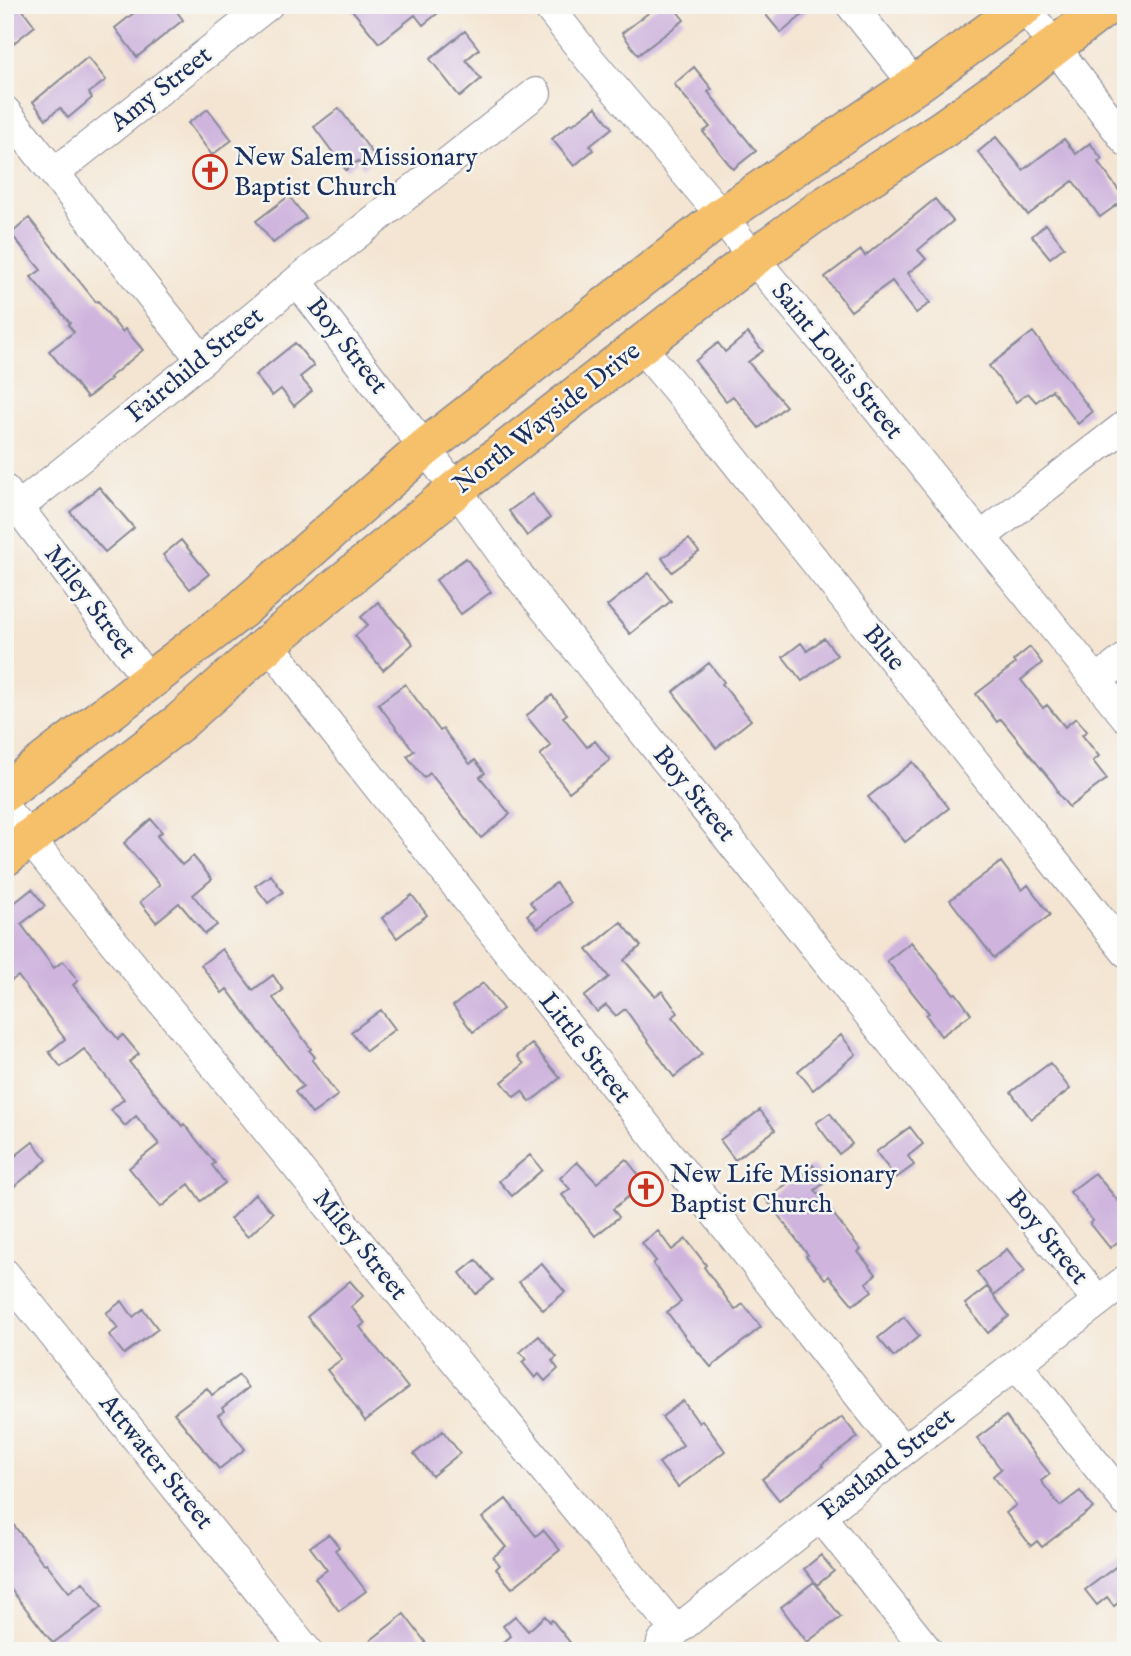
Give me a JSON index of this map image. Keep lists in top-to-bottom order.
{
  "streets": {
    "main road": ["North Wayside Drive"],
    "street": [
      "Amy Street",
      "Boy Street",
      "Saint Louis Street",
      "Fairchild Street",
      "Miley Street",
      "Blue",
      "Little Street",
      "Attwater Street",
      "Eastland Street"
    ]
  },
  "crossings": [
    ["Boy Street", "Fairchild Street"],
    ["Boy Street", "North Wayside Drive"],
    ["Boy Street", "Eastland Street"],
    ["Saint Louis Street", "North Wayside Drive"],
    ["Fairchild Street", "Miley Street"],
    ["North Wayside Drive", "Miley Street"],
    ["North Wayside Drive", "Blue"],
    ["North Wayside Drive", "Little Street"],
    ["Miley Street", "Eastland Street"],
    ["Little Street", "Eastland Street"]
  ],
  "places": {
    "church": ["New Salem Missionary Baptist Church", "New Life Missionary Baptist Church"]
  }
}
